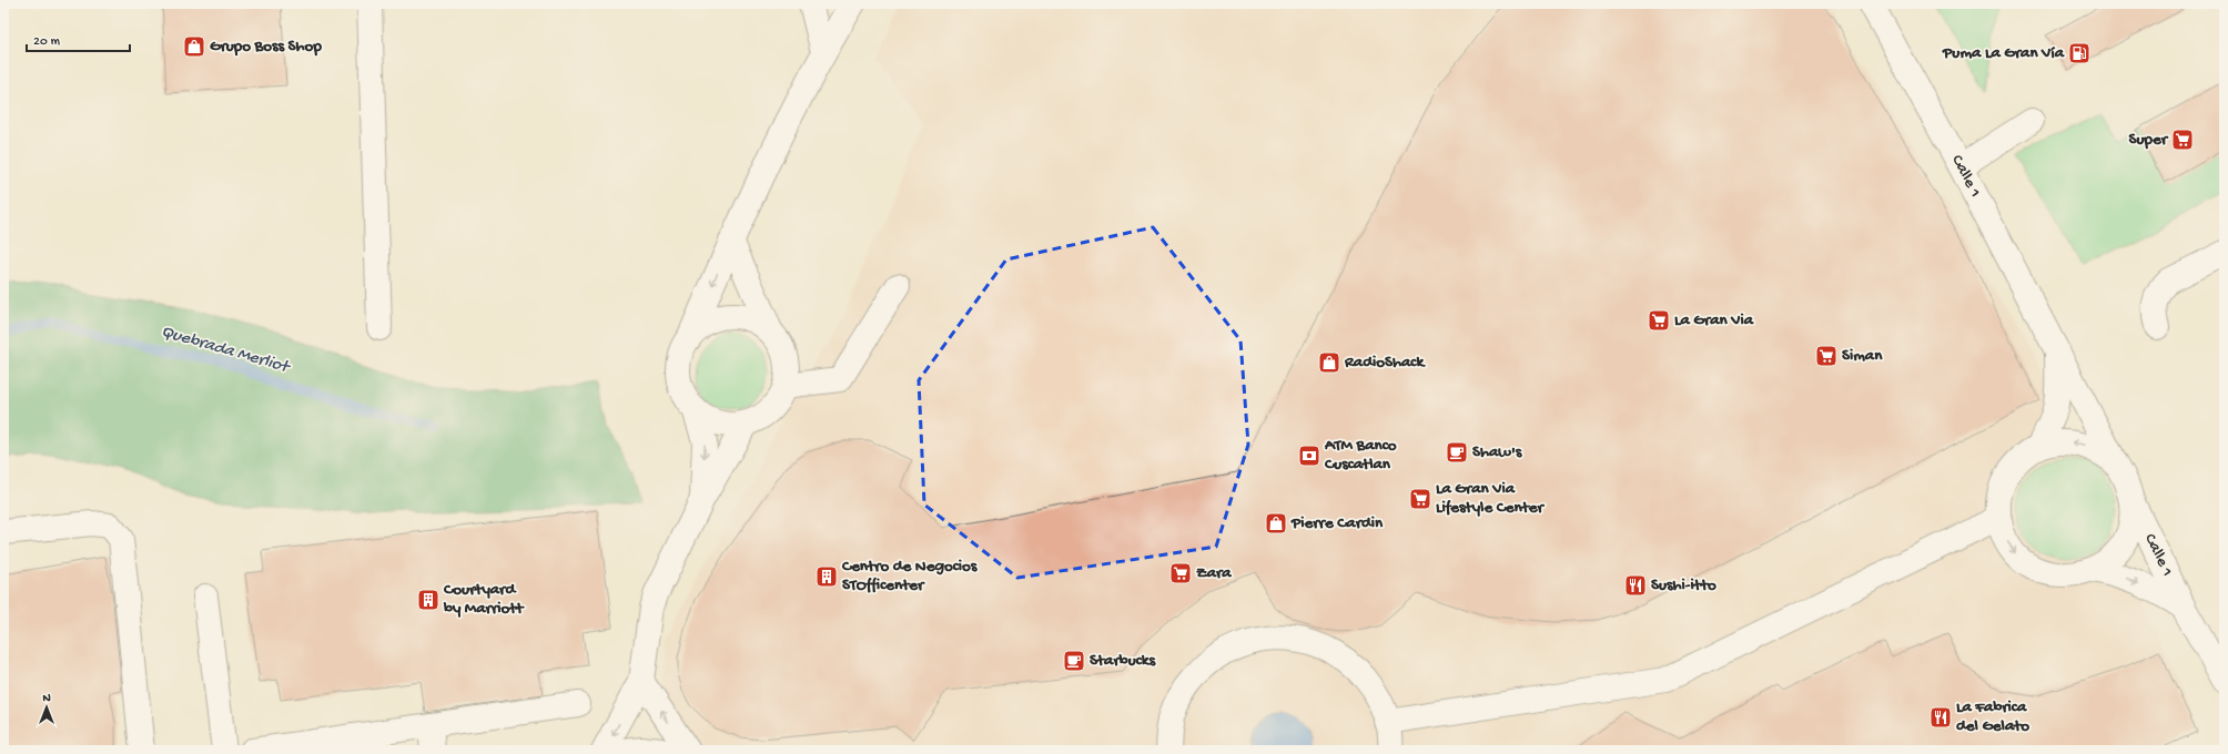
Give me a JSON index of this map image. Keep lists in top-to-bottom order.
{
  "streets": {
    "street": ["Calle 1"]
  },
  "water": ["Quebrada Merliot"],
  "places": {
    "shop": ["Grupo Boss Shop", "RadioShack", "Pierre Cardin"],
    "fuel station": ["Puma La Gran Vía"],
    "supermarket": [
      "Super",
      "La Gran Via",
      "Siman",
      "La Gran Via Lifestyle Center",
      "Zara"
    ],
    "cafe": ["Shaw's", "Starbucks"],
    "bank": ["ATM Banco Cuscatlan"],
    "building": ["Centro de Negocios STOfficenter", "Courtyard by Marriott"],
    "restaurant": ["Sushi-itto", "La Fabrica del Gelato"]
  },
  "scale_bar": "20 m",
  "north": "top"
}
